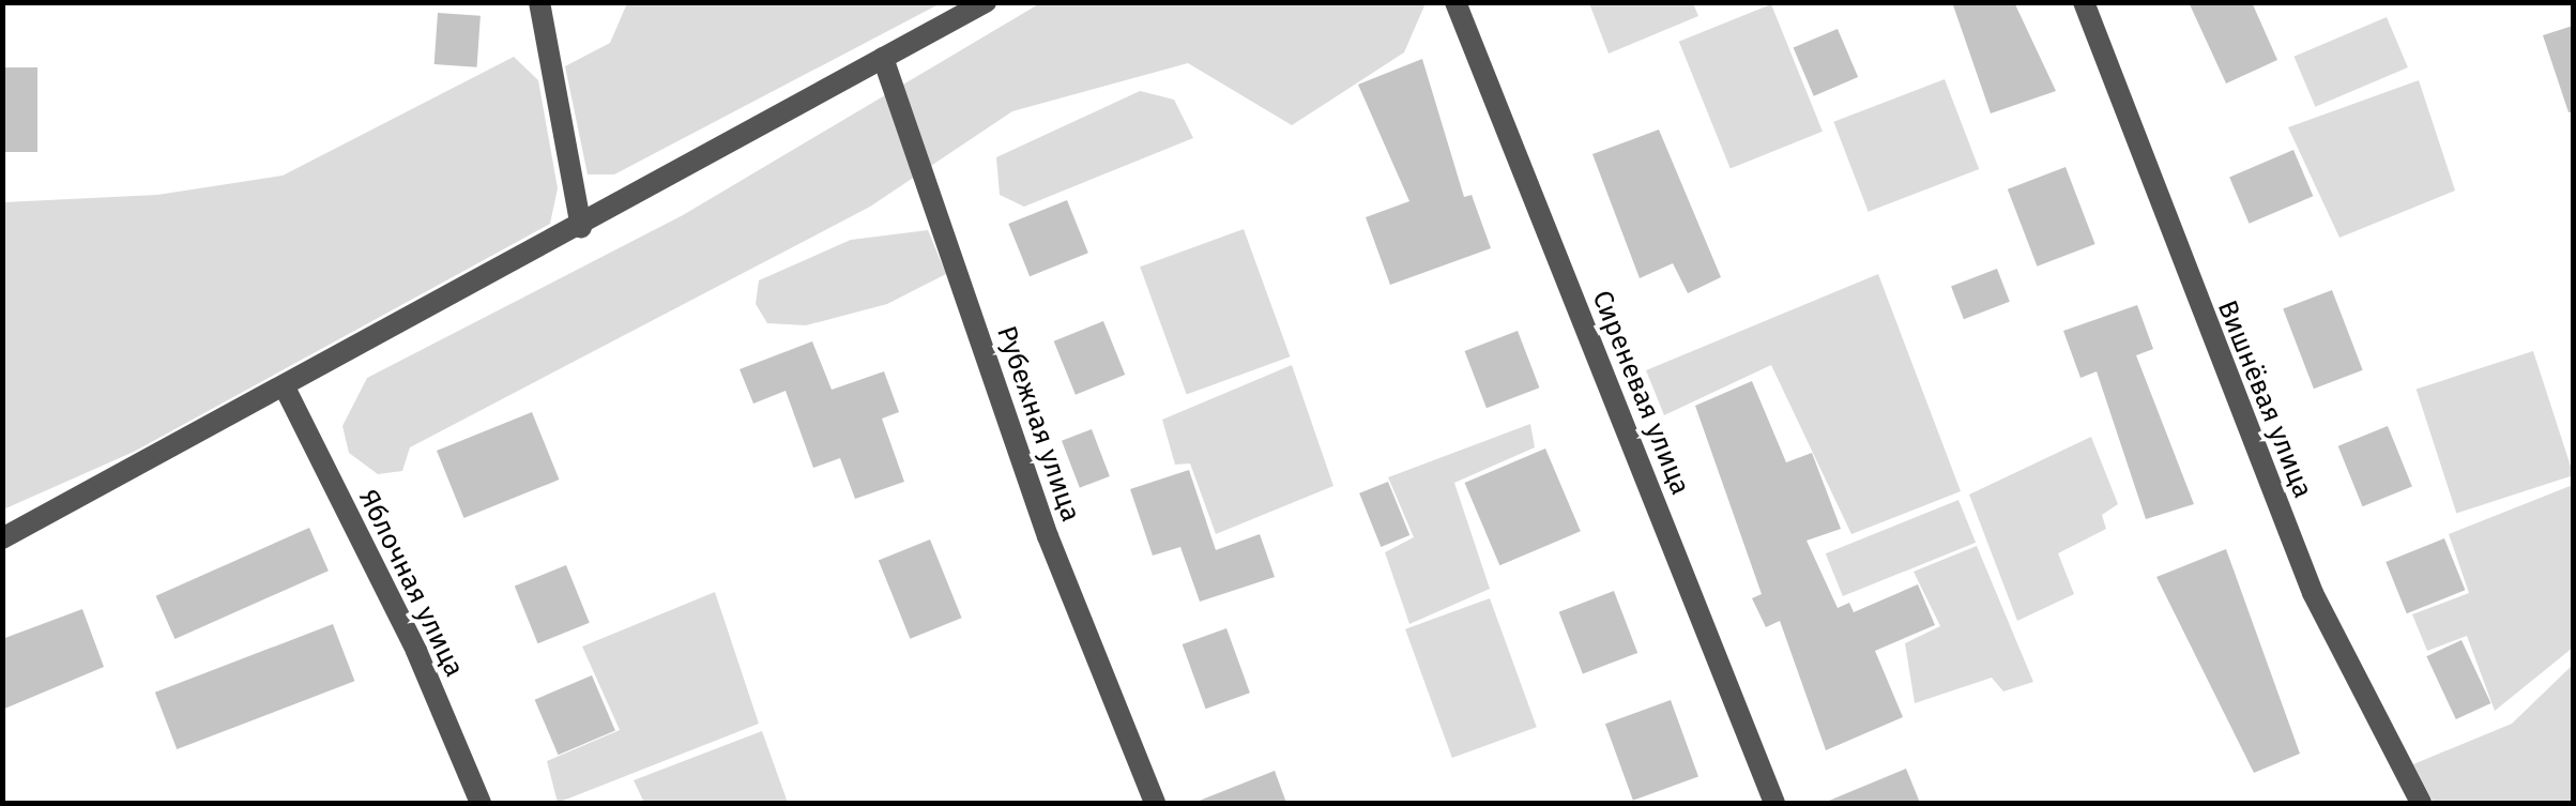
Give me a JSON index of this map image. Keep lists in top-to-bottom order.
{
  "streets": {
    "street": [
      "Сиреневая улица",
      "Вишнёвая улица",
      "Рубежная улица",
      "Яблочная улица"
    ]
  }
}
